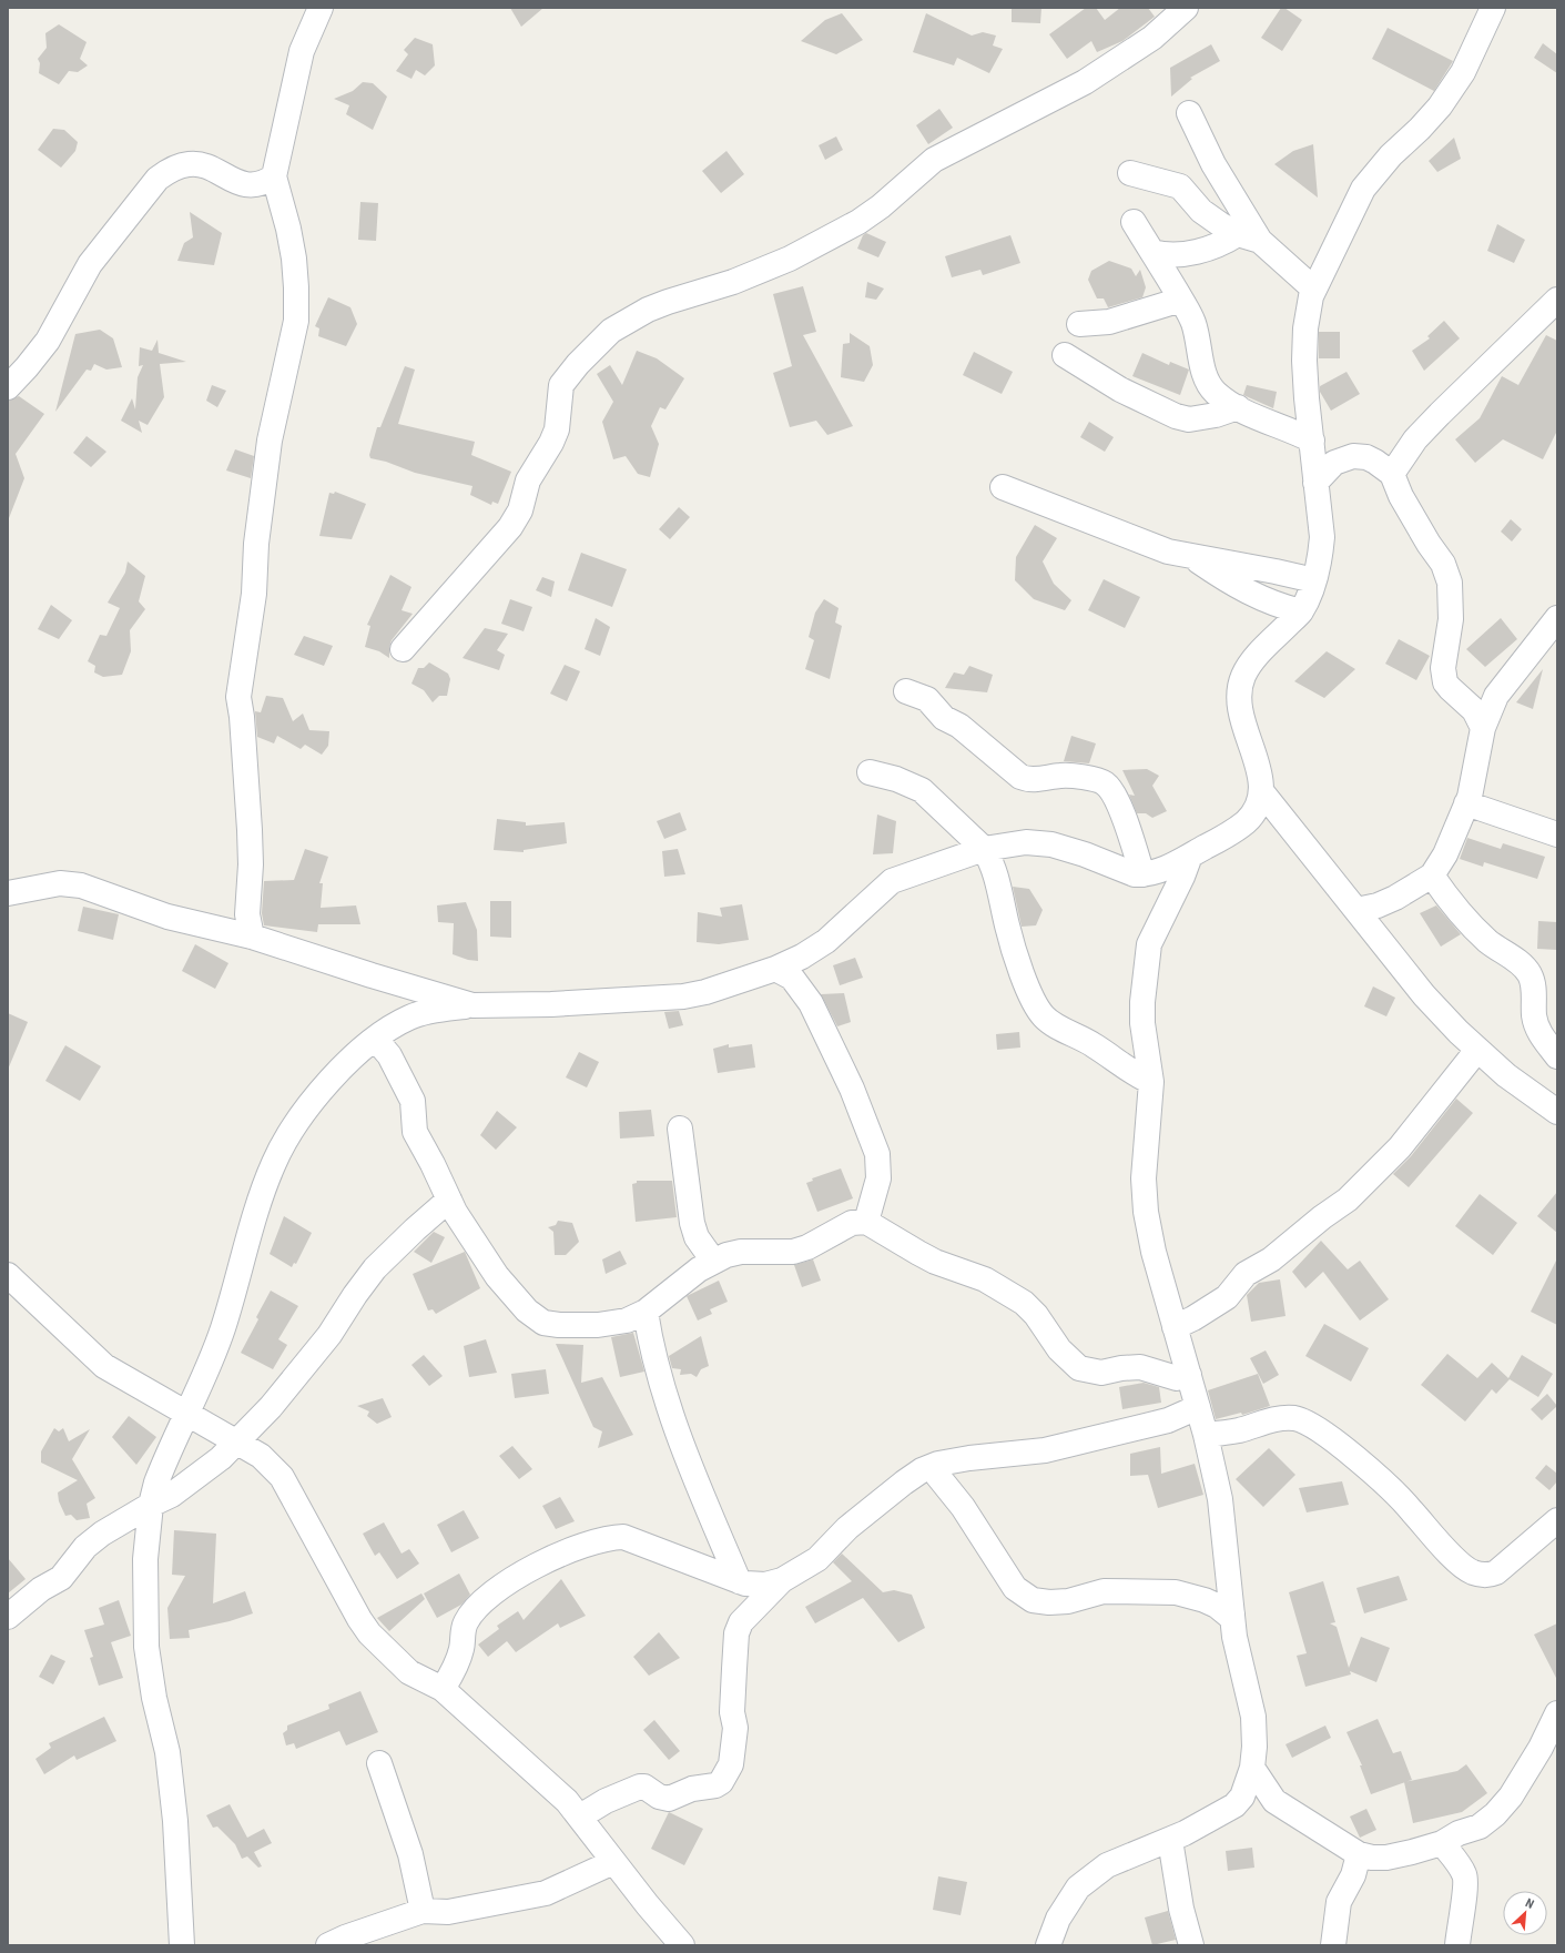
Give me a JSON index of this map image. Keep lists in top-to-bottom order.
{
  "north": "top right"
}
